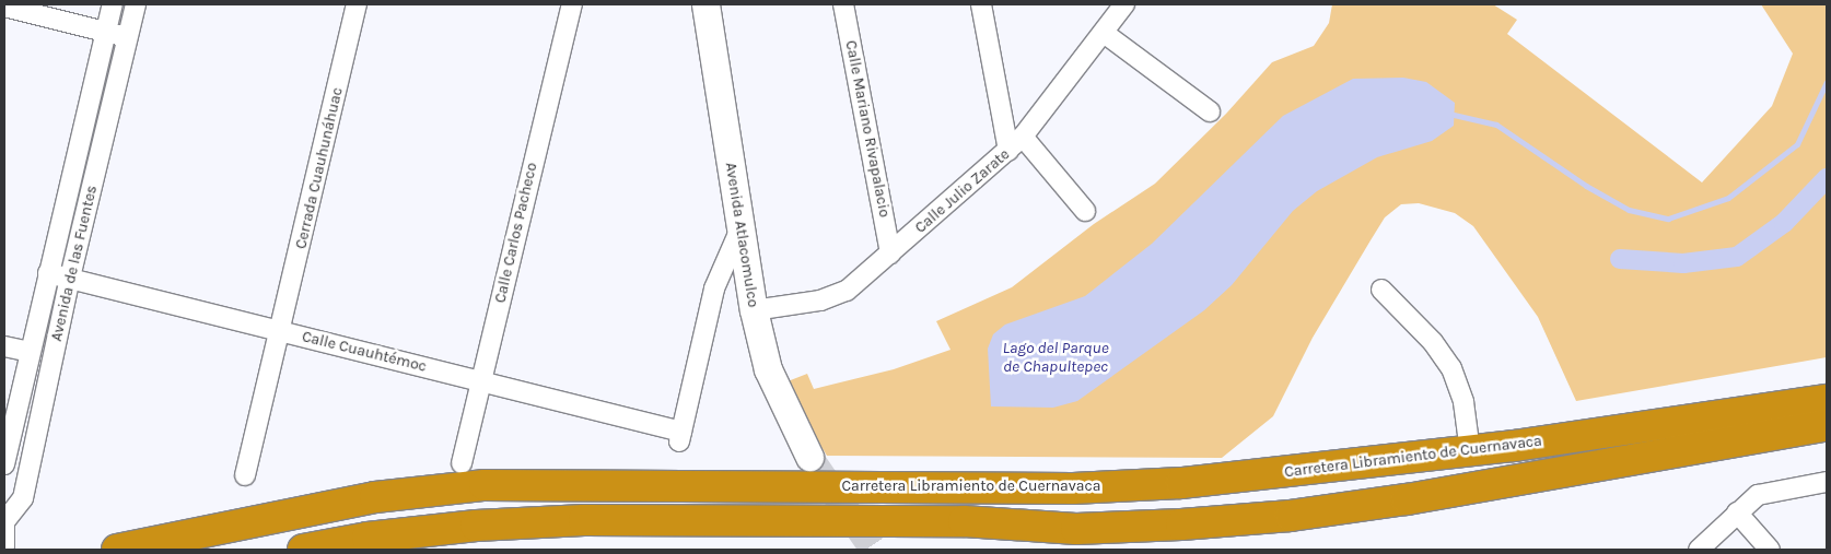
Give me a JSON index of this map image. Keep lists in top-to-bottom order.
{
  "streets": {
    "highway": ["Carretera Libramiento de Cuernavaca"],
    "main road": ["Avenida Atlacomulco"],
    "street": [
      "Calle Mariano Rivapalacio",
      "Cerrada Cuauhunáhuac",
      "Calle Julio Zarate",
      "Calle Carlos Pacheco",
      "Avenida de las Fuentes",
      "Calle Cuauhtémoc"
    ]
  },
  "crossings": [
    ["Calle Mariano Rivapalacio", "Calle Julio Zarate"],
    ["Cerrada Cuauhunáhuac", "Calle Cuauhtémoc"],
    ["Calle Julio Zarate", "Avenida Atlacomulco"],
    ["Calle Carlos Pacheco", "Calle Cuauhtémoc"],
    ["Avenida Atlacomulco", "Calle Cuauhtémoc"],
    ["Avenida de las Fuentes", "Calle Cuauhtémoc"]
  ],
  "water": ["Lago del Parque de Chapultepec"]
}
